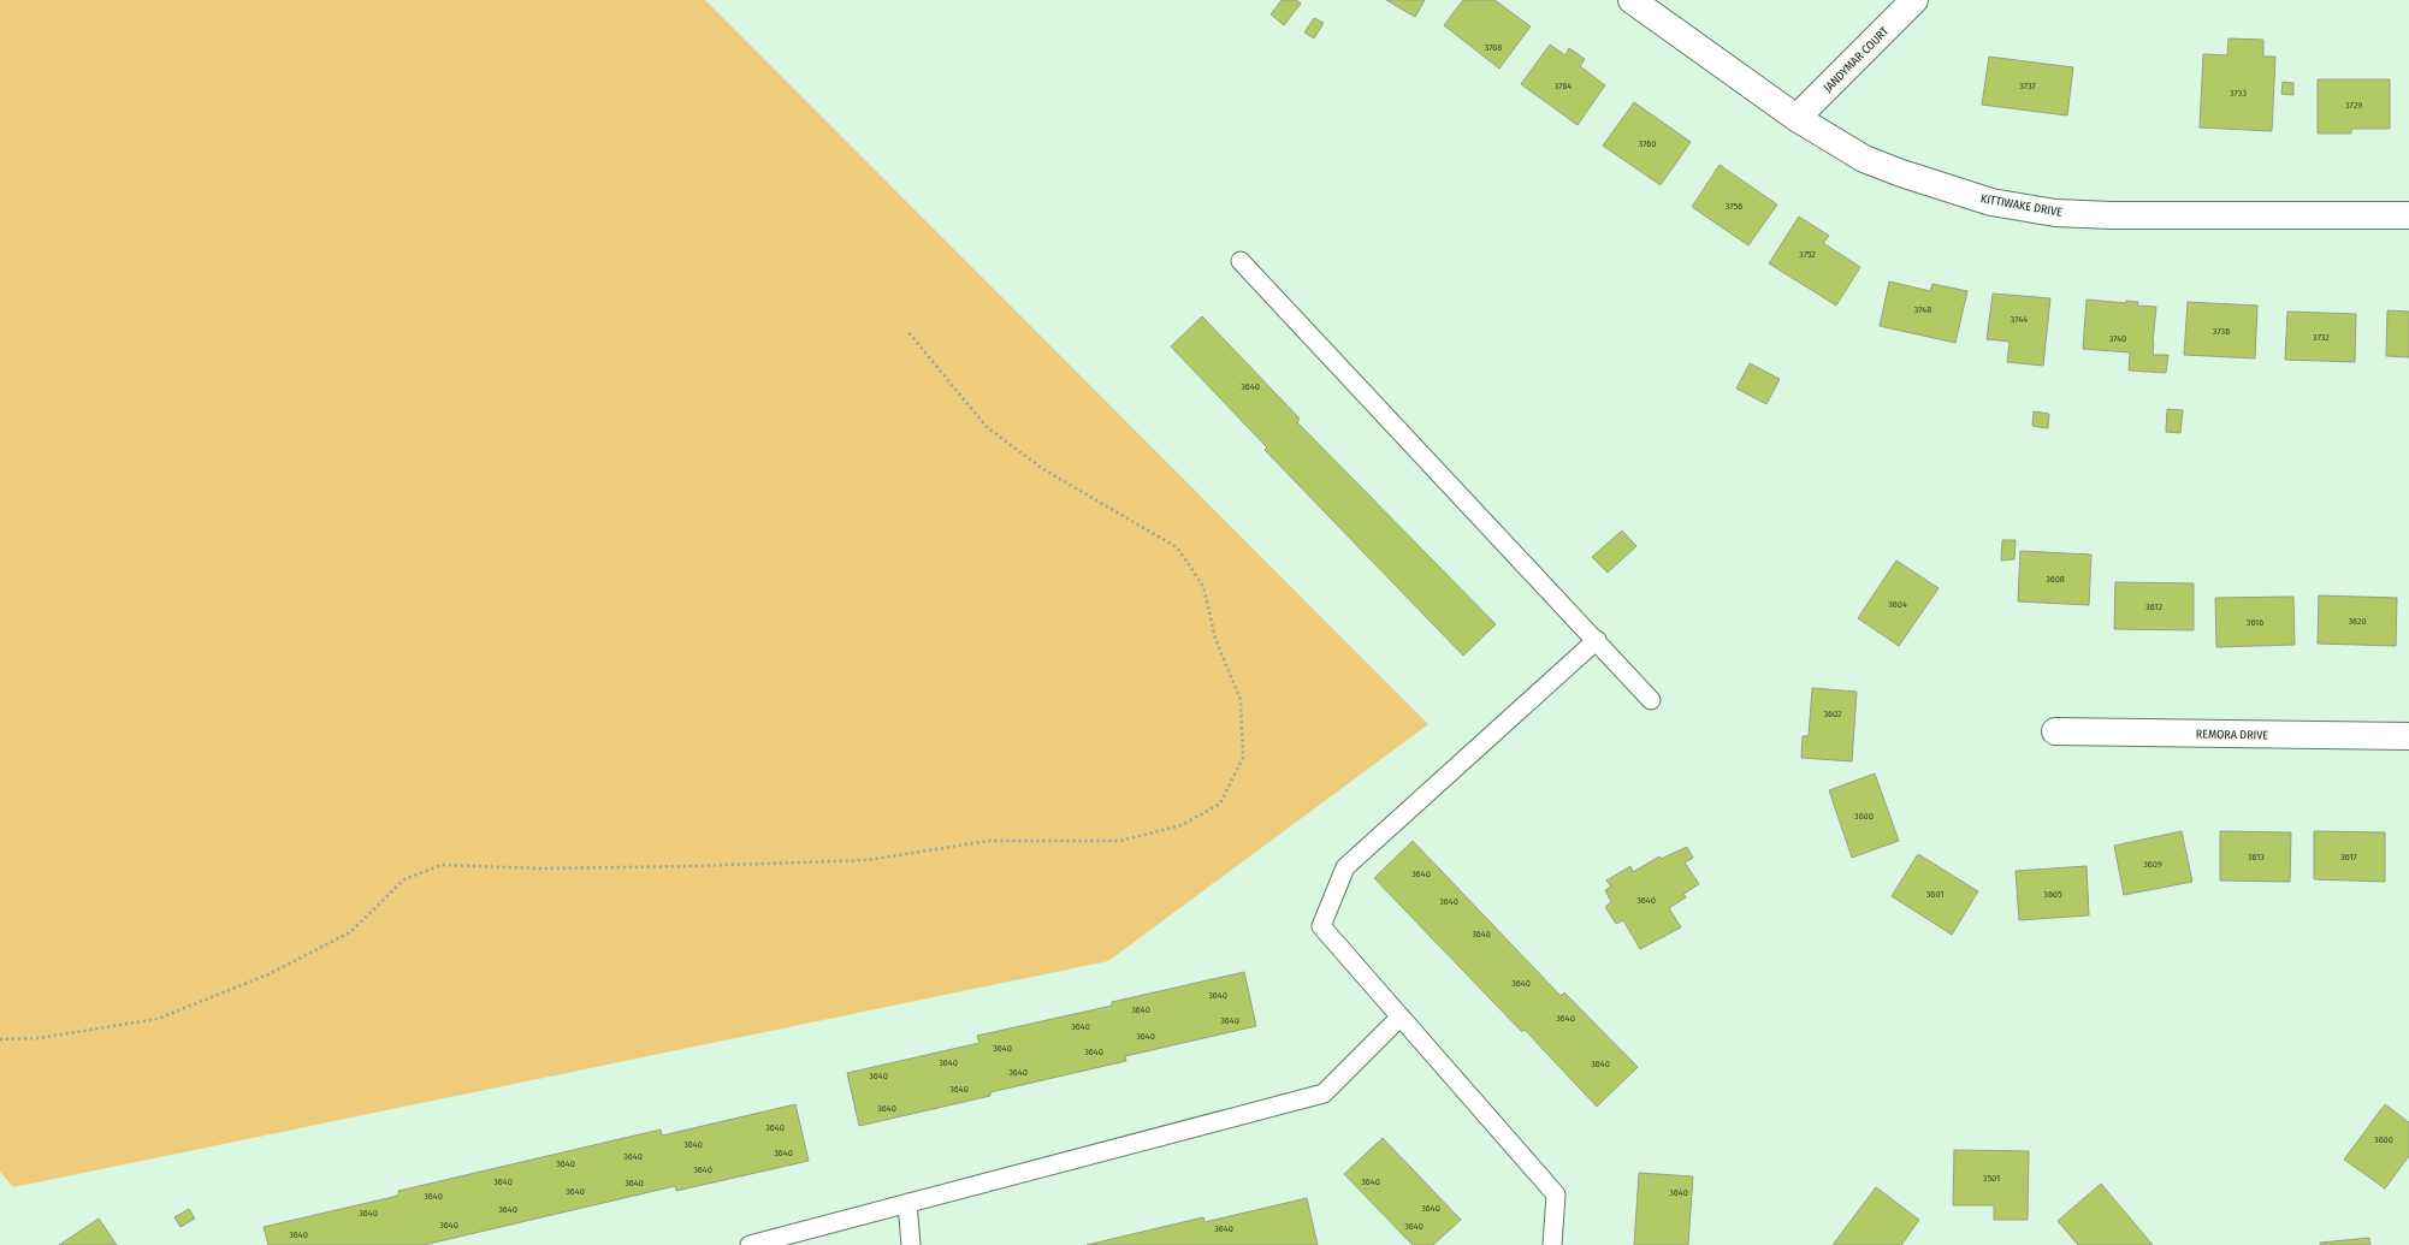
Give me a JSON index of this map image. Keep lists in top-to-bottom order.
{
  "streets": {
    "street": ["JANDYMAR COURT", "KITTIWAKE DRIVE", "REMORA DRIVE"]
  },
  "crossings": [
    ["JANDYMAR COURT", "KITTIWAKE DRIVE"]
  ],
  "house_numbers": [
    "3768",
    "3764",
    "3737",
    "3733",
    "3729",
    "3760",
    "3756",
    "3752",
    "3748",
    "3744",
    "3736",
    "3732",
    "3740",
    "3640",
    "3608",
    "3604",
    "3612",
    "3620",
    "3616",
    "3602",
    "3600",
    "3613",
    "3617",
    "3609",
    "3640",
    "3601",
    "3605",
    "3640",
    "3640",
    "3640",
    "3640",
    "3640",
    "3640",
    "3640",
    "3640",
    "3640",
    "3640",
    "3640",
    "3640",
    "3640",
    "3640",
    "3640",
    "3640",
    "3640",
    "3640",
    "3640",
    "3600",
    "3640",
    "3640",
    "3640",
    "3640",
    "3640",
    "3501",
    "3640",
    "3640",
    "3640",
    "3640",
    "3640",
    "3640",
    "3640",
    "3640",
    "3640",
    "3640",
    "3640",
    "3640",
    "3640"
  ]
}
